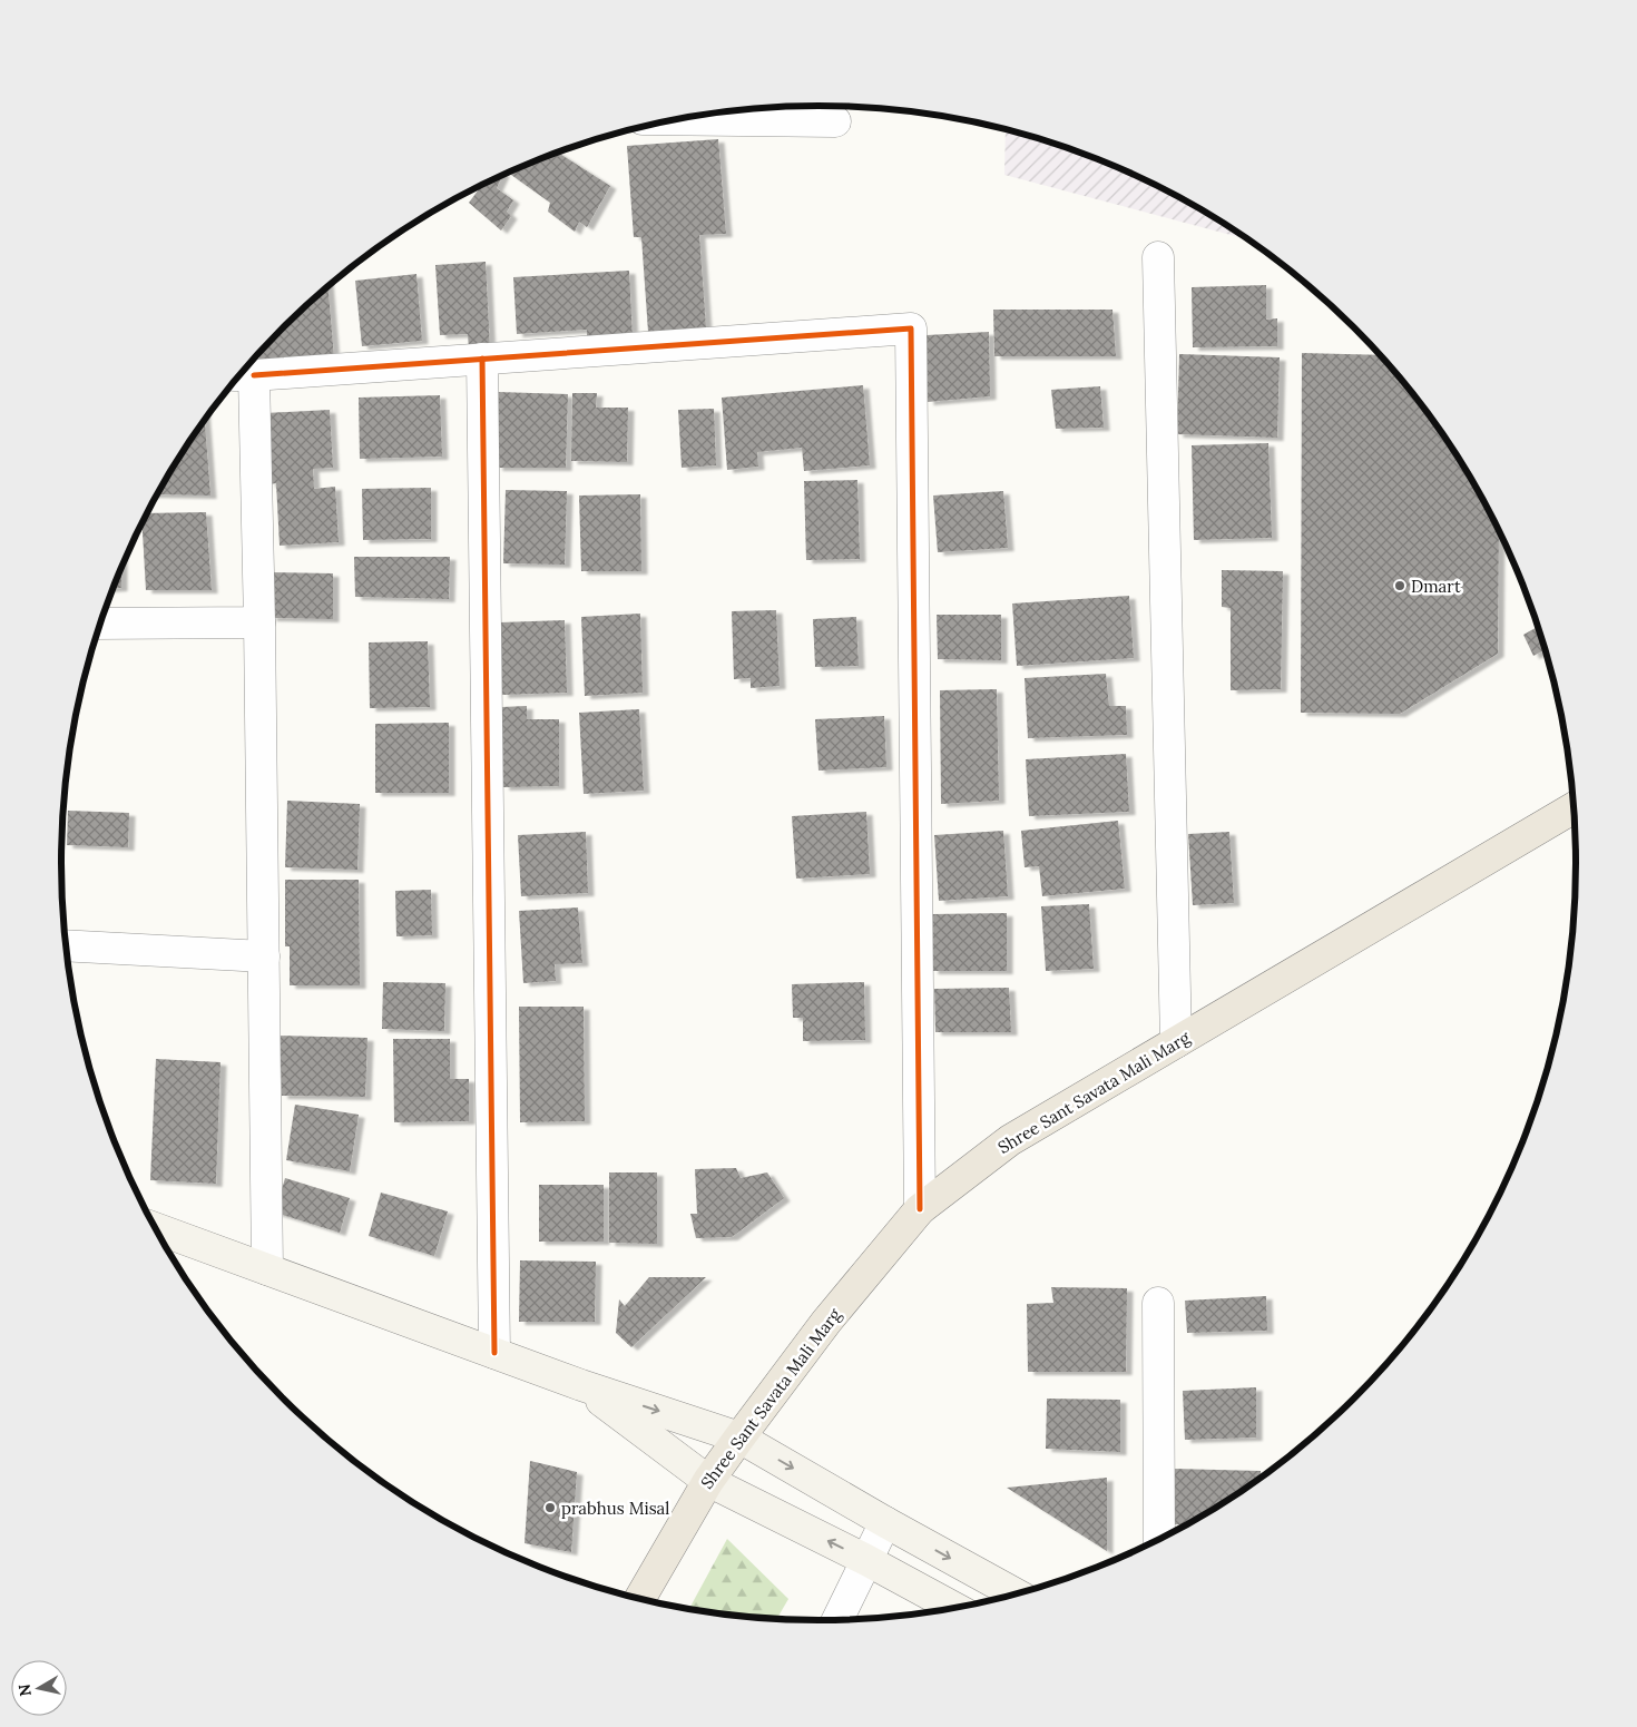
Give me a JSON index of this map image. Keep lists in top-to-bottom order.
{
  "streets": {
    "main road": ["Shree Sant Savata Mali Marg"]
  },
  "places": ["Dmart", "prabhus Misal"],
  "north": "left"
}
